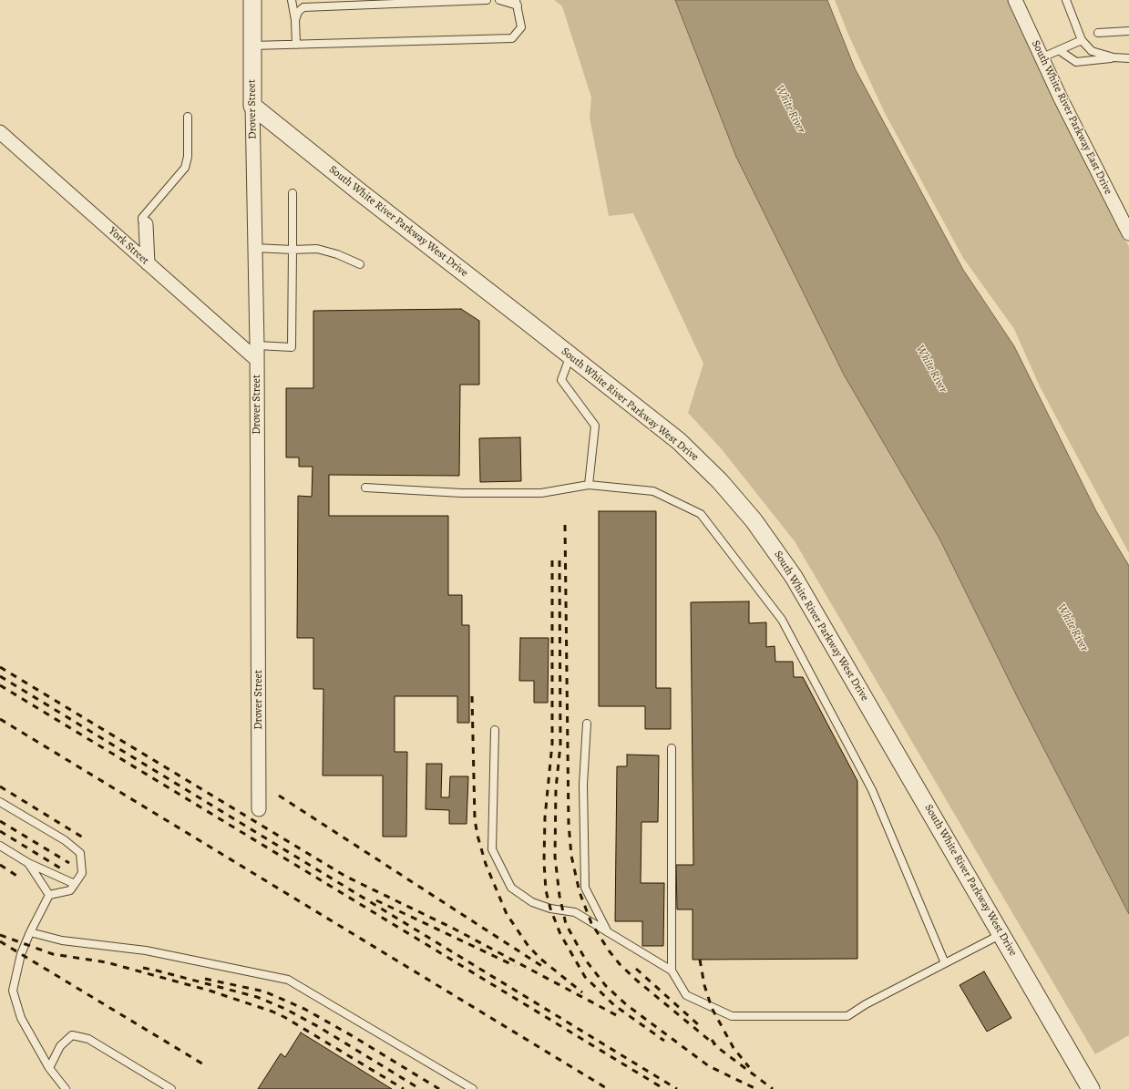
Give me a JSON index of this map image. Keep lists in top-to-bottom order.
{
  "streets": {
    "street": [
      "Drover Street",
      "South White River Parkway East Drive",
      "South White River Parkway West Drive",
      "York Street"
    ]
  },
  "crossings": [
    ["Drover Street", "South White River Parkway West Drive"],
    ["Drover Street", "York Street"]
  ],
  "water": ["White River"]
}
